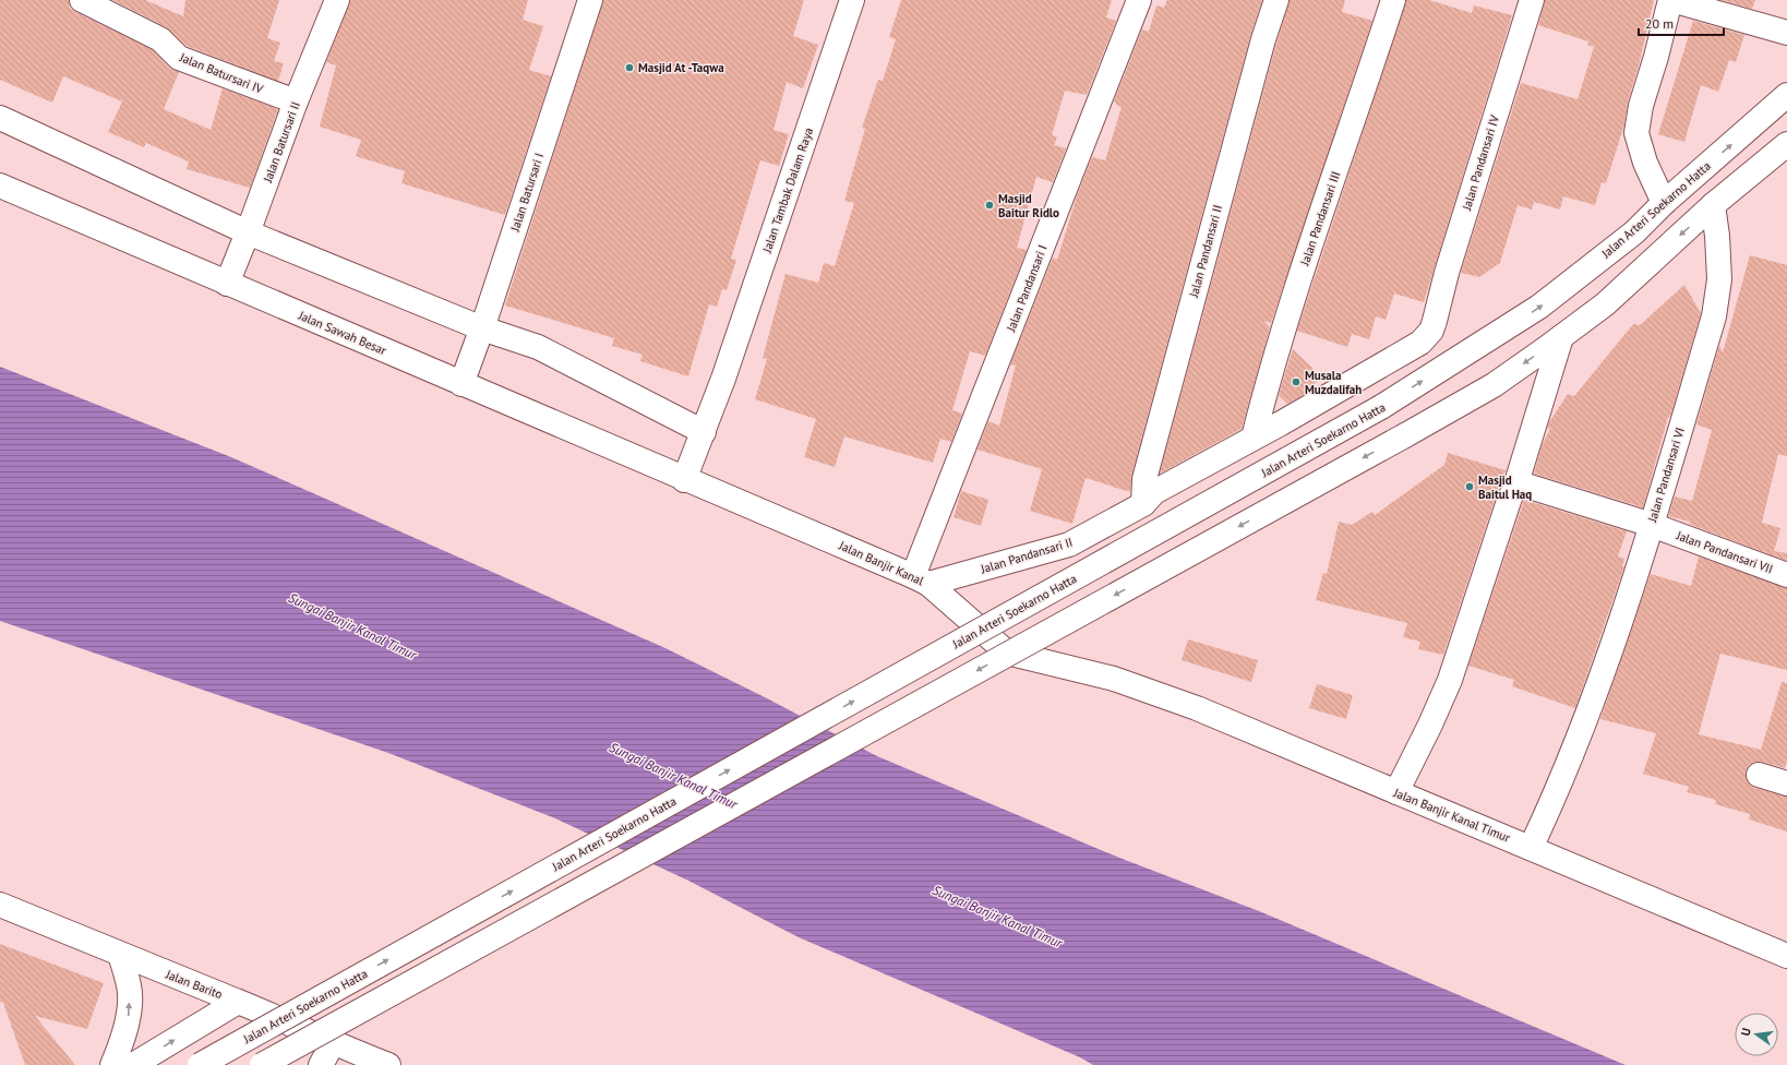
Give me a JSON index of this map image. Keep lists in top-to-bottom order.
{
  "streets": {
    "street": [
      "Jalan Batursari IV",
      "Jalan Batursari II",
      "Jalan Pandansari IV",
      "Jalan Tambak Dalam Raya",
      "Jalan Batursari I",
      "Jalan Arteri Soekarno Hatta",
      "Jalan Pandansari III",
      "Jalan Pandansari II",
      "Jalan Pandansari I",
      "Jalan Sawah Besar",
      "Jalan Pandansari VI",
      "Jalan Pandansari VII",
      "Jalan Banjir Kanal",
      "Jalan Banjir Kanal Timur",
      "Jalan Barito"
    ]
  },
  "crossings": [
    ["Jalan Batursari IV", "Jalan Batursari II"],
    ["Jalan Batursari II", "Jalan Sawah Besar"],
    ["Jalan Pandansari IV", "Jalan Pandansari II"],
    ["Jalan Tambak Dalam Raya", "Jalan Sawah Besar"],
    ["Jalan Tambak Dalam Raya", "Jalan Banjir Kanal"],
    ["Jalan Batursari I", "Jalan Sawah Besar"],
    ["Jalan Pandansari III", "Jalan Pandansari II"],
    ["Jalan Pandansari II", "Jalan Pandansari I"],
    ["Jalan Pandansari II", "Jalan Banjir Kanal"],
    ["Jalan Pandansari I", "Jalan Banjir Kanal"],
    ["Jalan Sawah Besar", "Jalan Banjir Kanal"],
    ["Jalan Pandansari VI", "Jalan Pandansari VII"],
    ["Jalan Pandansari VI", "Jalan Banjir Kanal Timur"],
    ["Jalan Banjir Kanal", "Jalan Banjir Kanal Timur"]
  ],
  "water": ["Sungai Banjir Kanal Timur"],
  "places": [
    "Masjid At -Taqwa",
    "Masjid Baitur Ridlo",
    "Musala Muzdalifah",
    "Masjid Baitul Haq"
  ],
  "scale_bar": "20 m",
  "north": "left"
}
